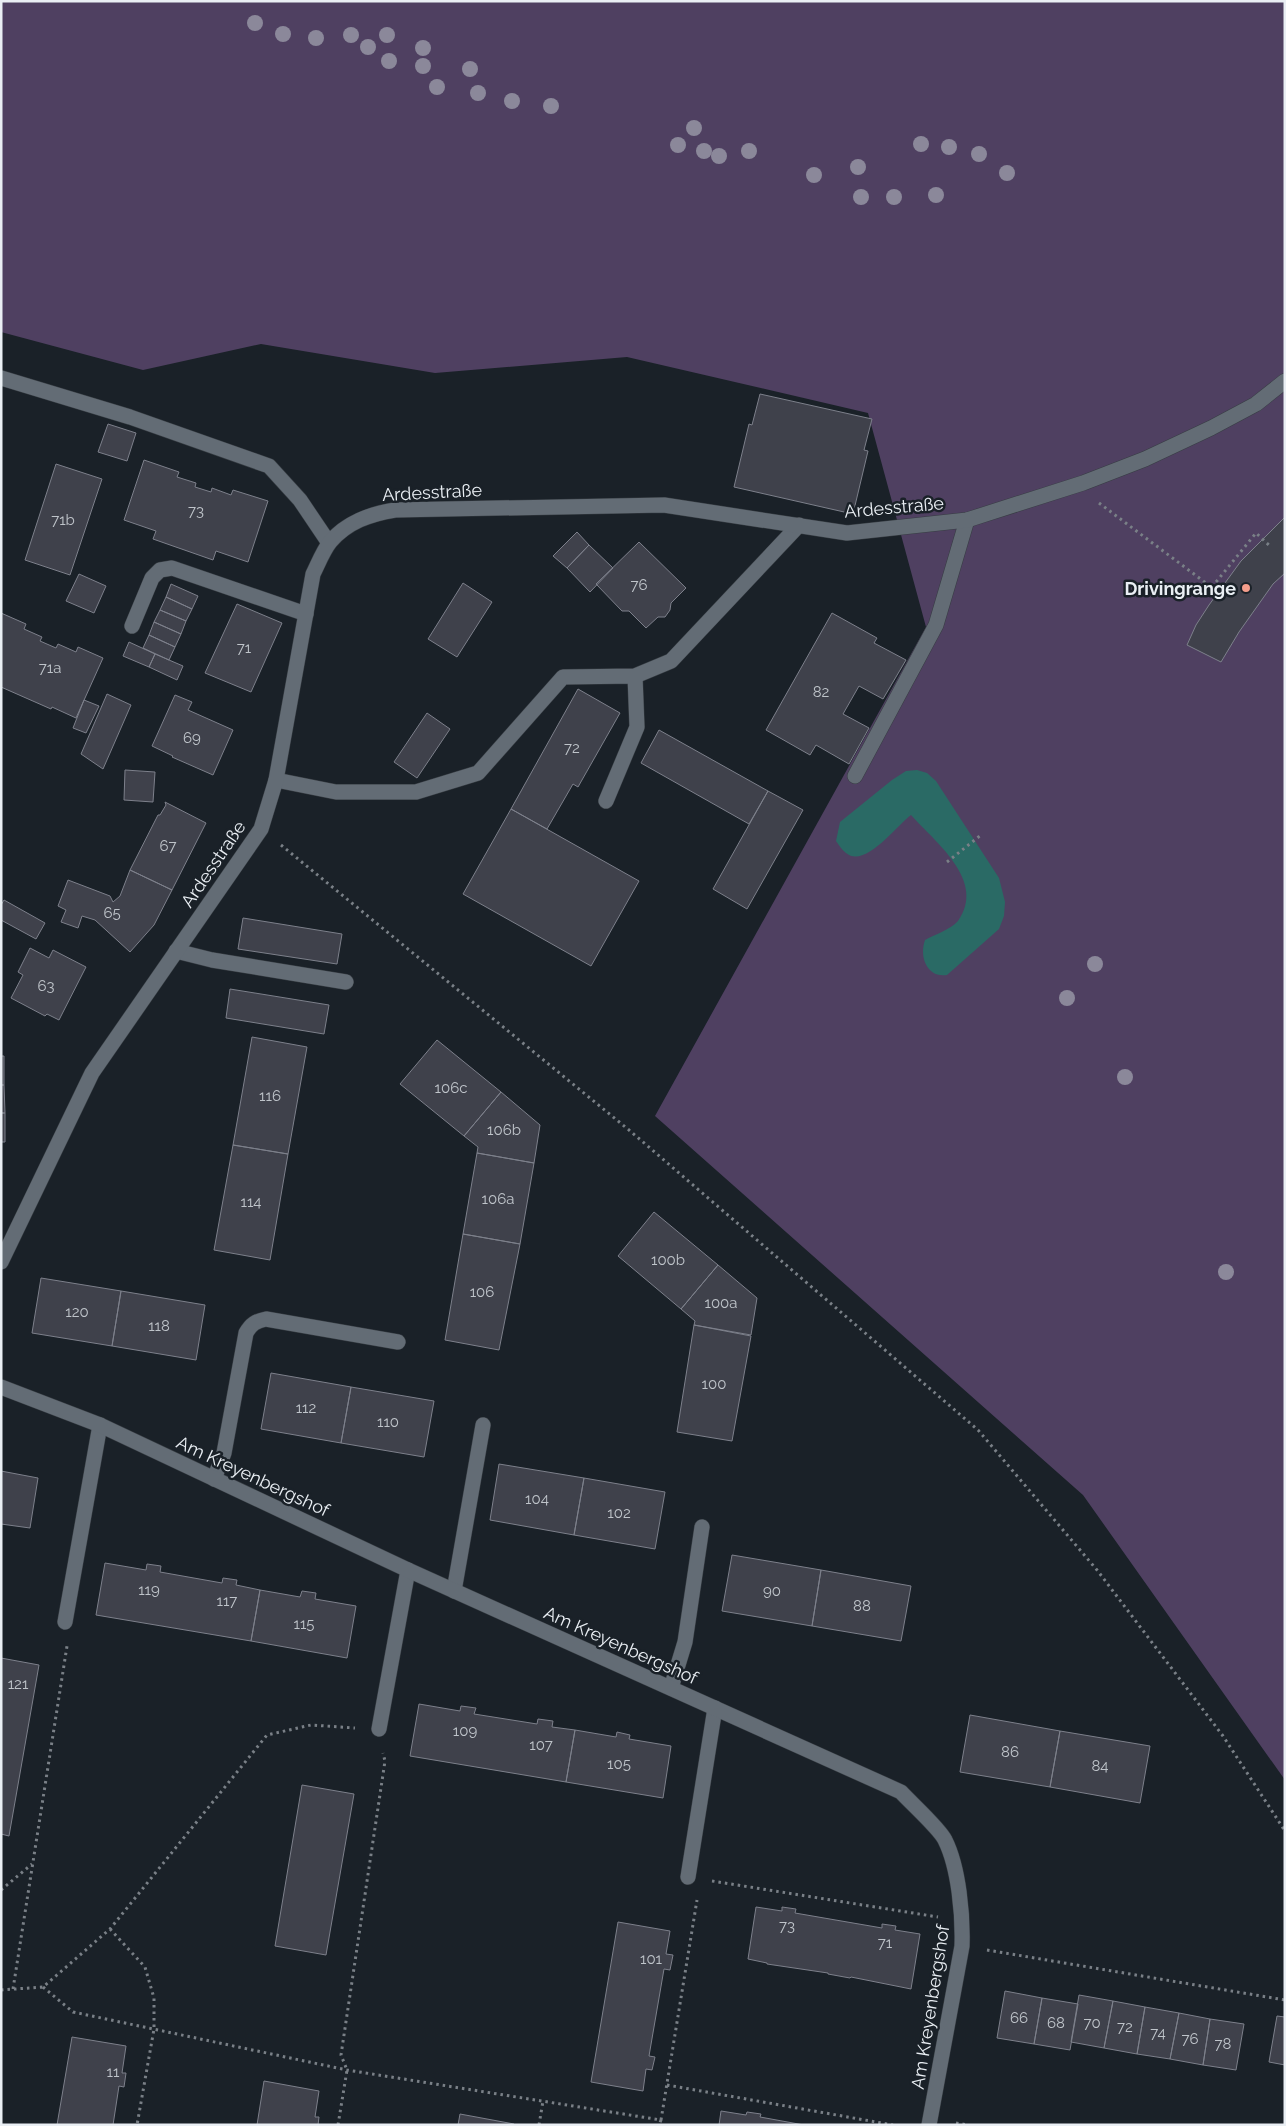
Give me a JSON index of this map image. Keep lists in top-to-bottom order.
{
  "streets": {
    "street": ["Ardesstraße", "Am Kreyenbergshof"]
  },
  "places": ["Drivingrange"],
  "house_numbers": [
    "73",
    "71b",
    "76",
    "71",
    "71a",
    "82",
    "69",
    "72",
    "67",
    "65",
    "63",
    "106c",
    "116",
    "106b",
    "106a",
    "114",
    "100b",
    "106",
    "100a",
    "120",
    "118",
    "100",
    "112",
    "110",
    "104",
    "102",
    "119",
    "90",
    "117",
    "88",
    "115",
    "121",
    "109",
    "107",
    "86",
    "105",
    "84",
    "73",
    "71",
    "101",
    "66",
    "68",
    "70",
    "72",
    "74",
    "76",
    "78",
    "11"
  ]
}
